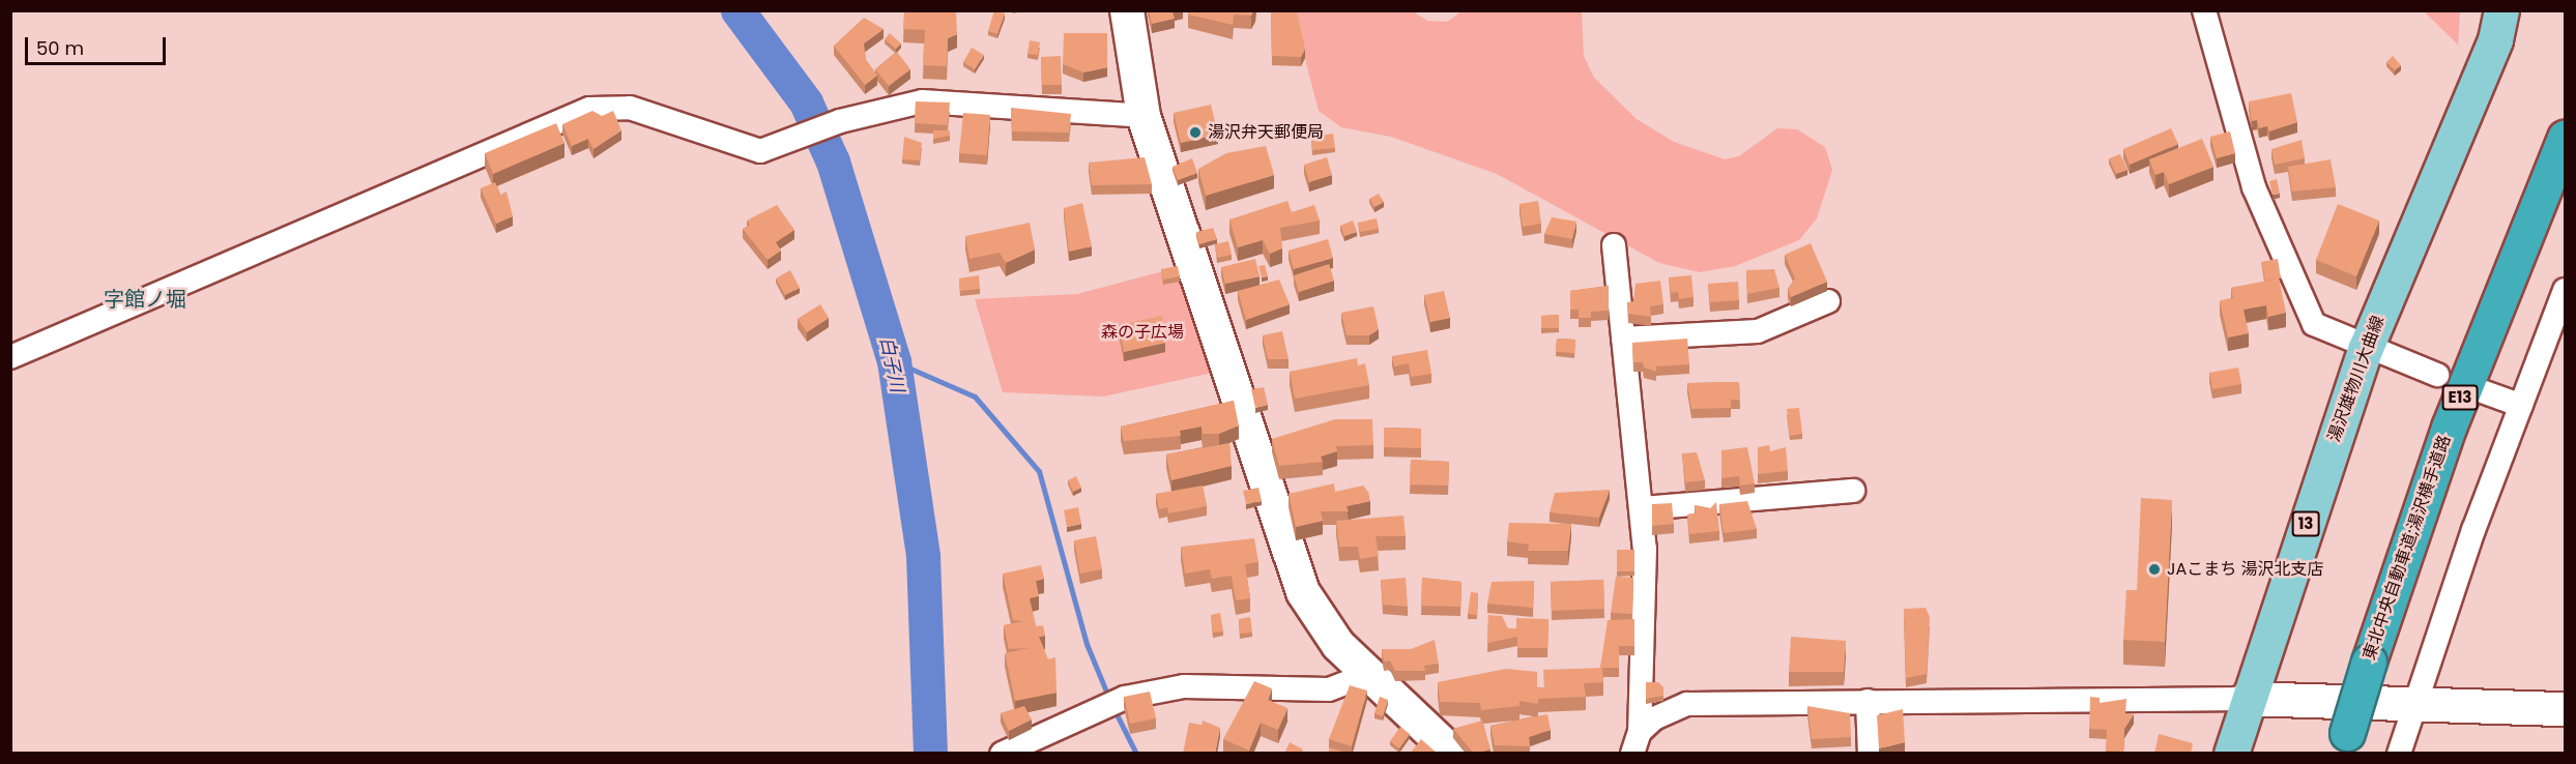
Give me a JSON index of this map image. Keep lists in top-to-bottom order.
{
  "streets": {
    "highway": ["E13", "東北中央自動車道;湯沢横手道路"],
    "main road": ["湯沢雄物川大曲線", "13"]
  },
  "districts": ["字館ノ堀"],
  "water": ["白子川"],
  "parks": ["森の子広場"],
  "places": ["湯沢弁天郵便局", "JAこまち 湯沢北支店"],
  "scale_bar": "50 m"
}
